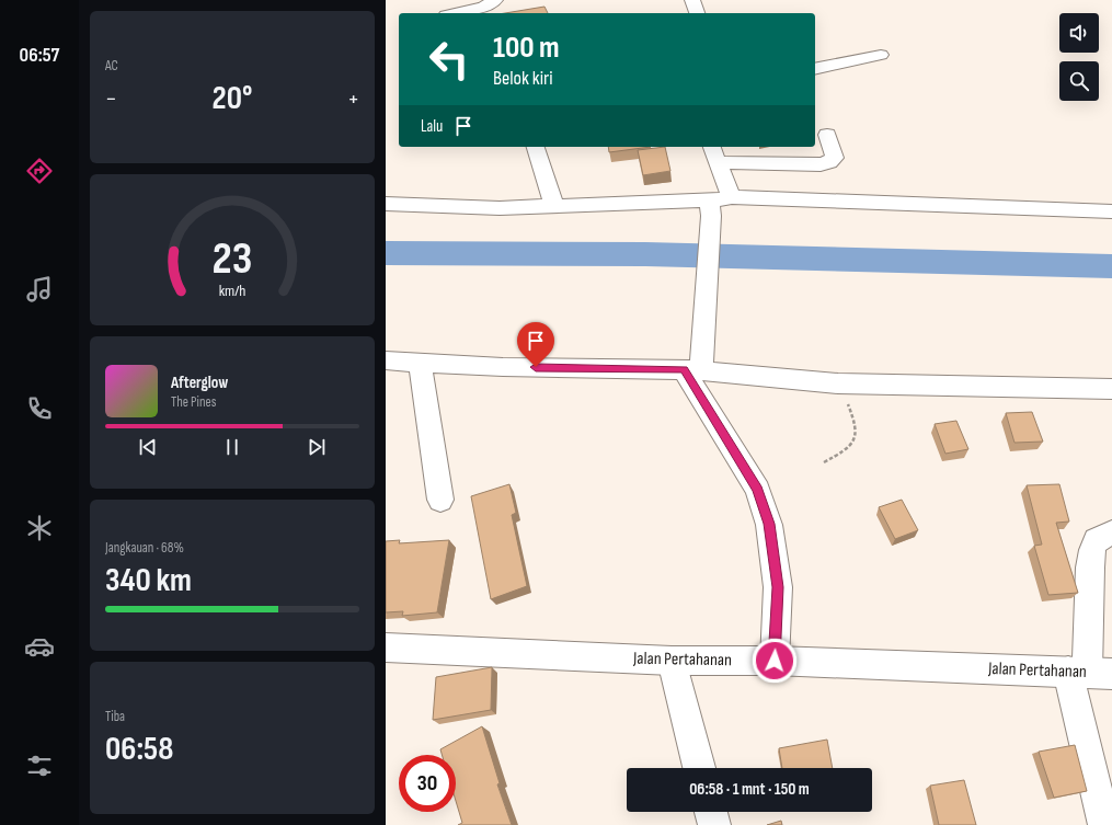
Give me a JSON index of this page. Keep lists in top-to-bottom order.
{
  "streets": {
    "main road": ["Jalan Pertahanan"]
  },
  "page": {
    "tabs": "06:57",
    "tile": [
      "AC",
      ["Jangkauan · 68%", "340 km"],
      ["Tiba", "06:58"]
    ],
    "turn": ["100 m", "Belok kiri"],
    "heat": ["−", "20°", "+"],
    "then": "Lalu",
    "song": ["Afterglow", "The Pines"],
    "limit": "30",
    "trip": "06:58 · 1 mnt · 150 m",
    "gauge": ["23", "km/h"]
  }
}
